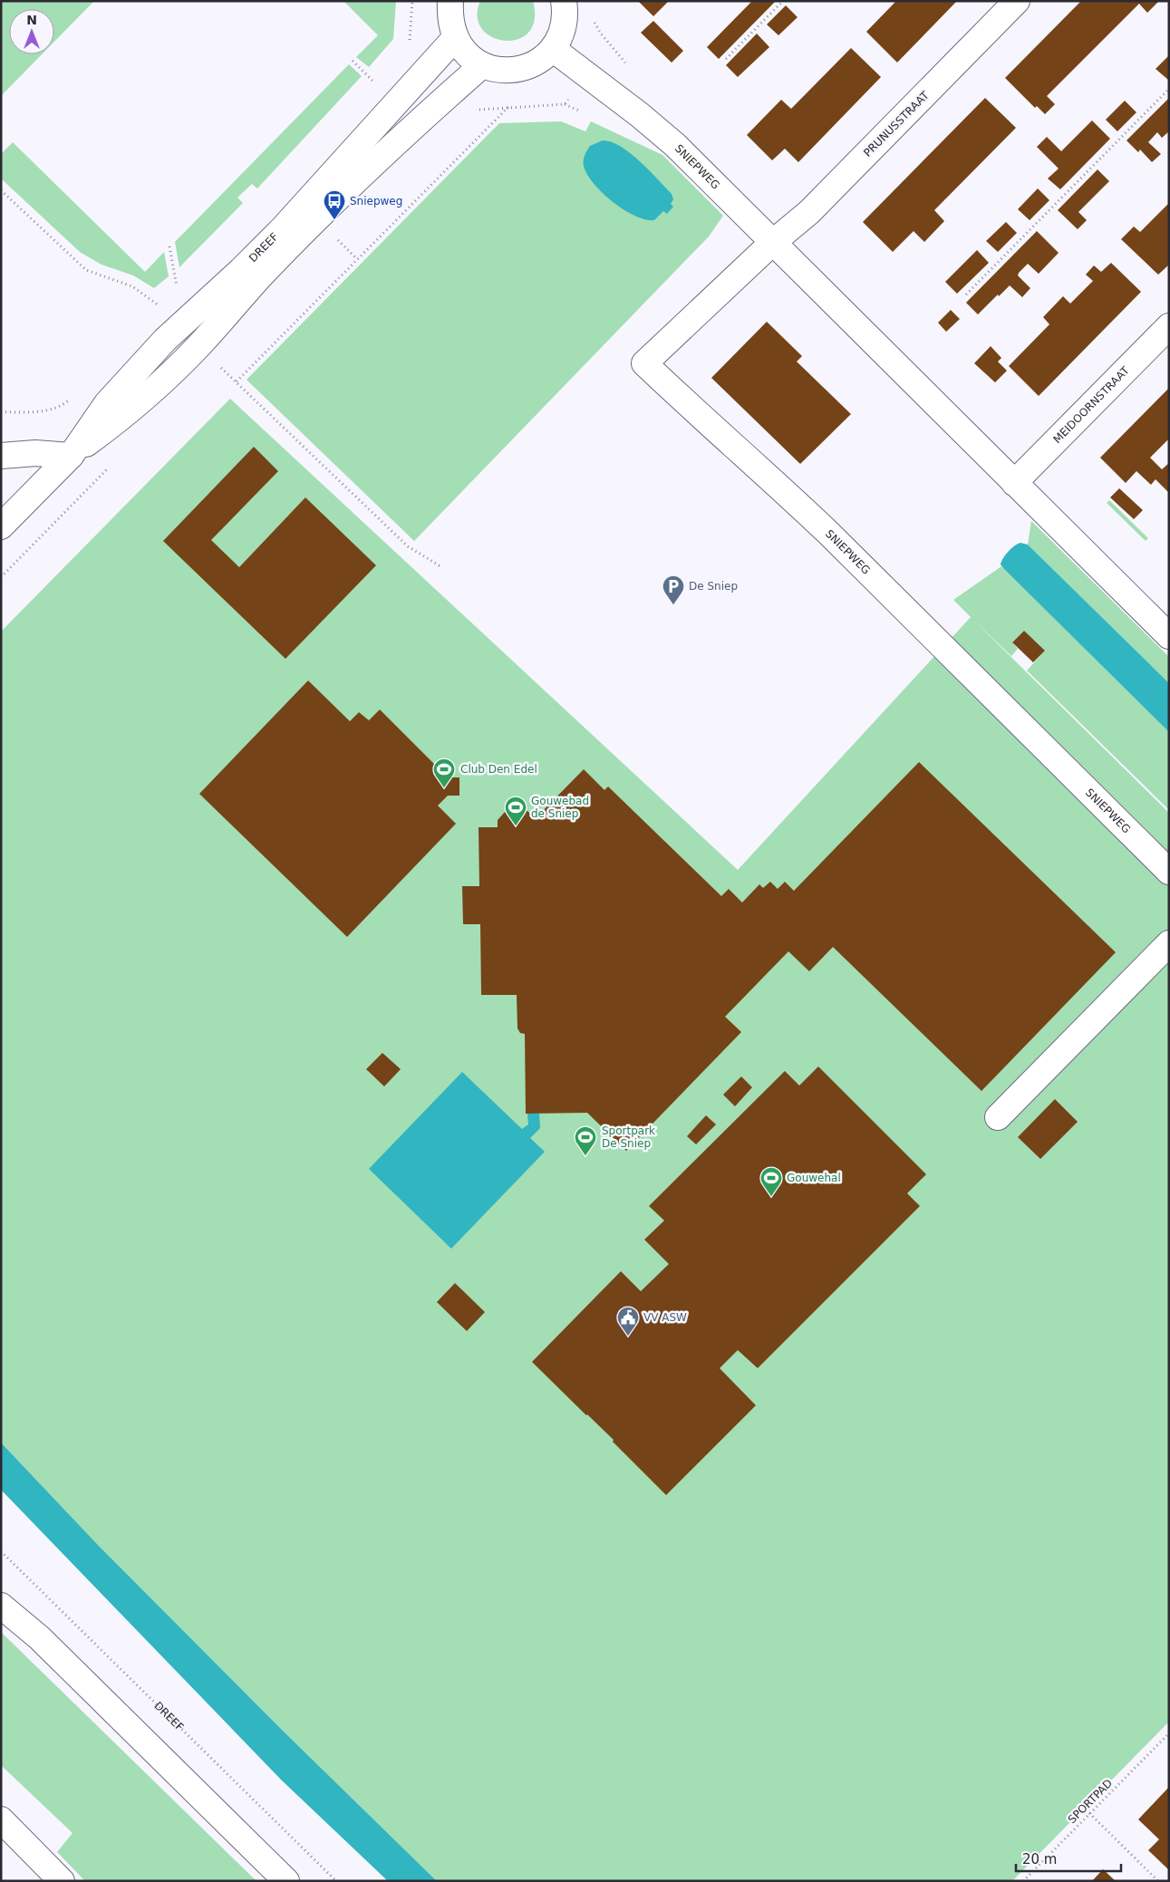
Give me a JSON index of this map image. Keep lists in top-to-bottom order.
{
  "streets": {
    "main road": [
      "PRUNUSSTRAAT",
      "SNIEPWEG",
      "DREEF",
      "MEIDOORNSTRAAT"
    ],
    "path": ["SPORTPAD"]
  },
  "crossings": [
    ["PRUNUSSTRAAT", "SNIEPWEG"],
    ["SNIEPWEG", "MEIDOORNSTRAAT"]
  ],
  "places": {
    "bus stop": ["Sniepweg"],
    "parking": ["De Sniep"],
    "sports": [
      "Club Den Edel",
      "Gouwebad de Sniep",
      "Sportpark De Sniep",
      "Gouwehal"
    ],
    "public building": ["VV ASW"]
  },
  "scale_bar": "20 m",
  "north": "top"
}
